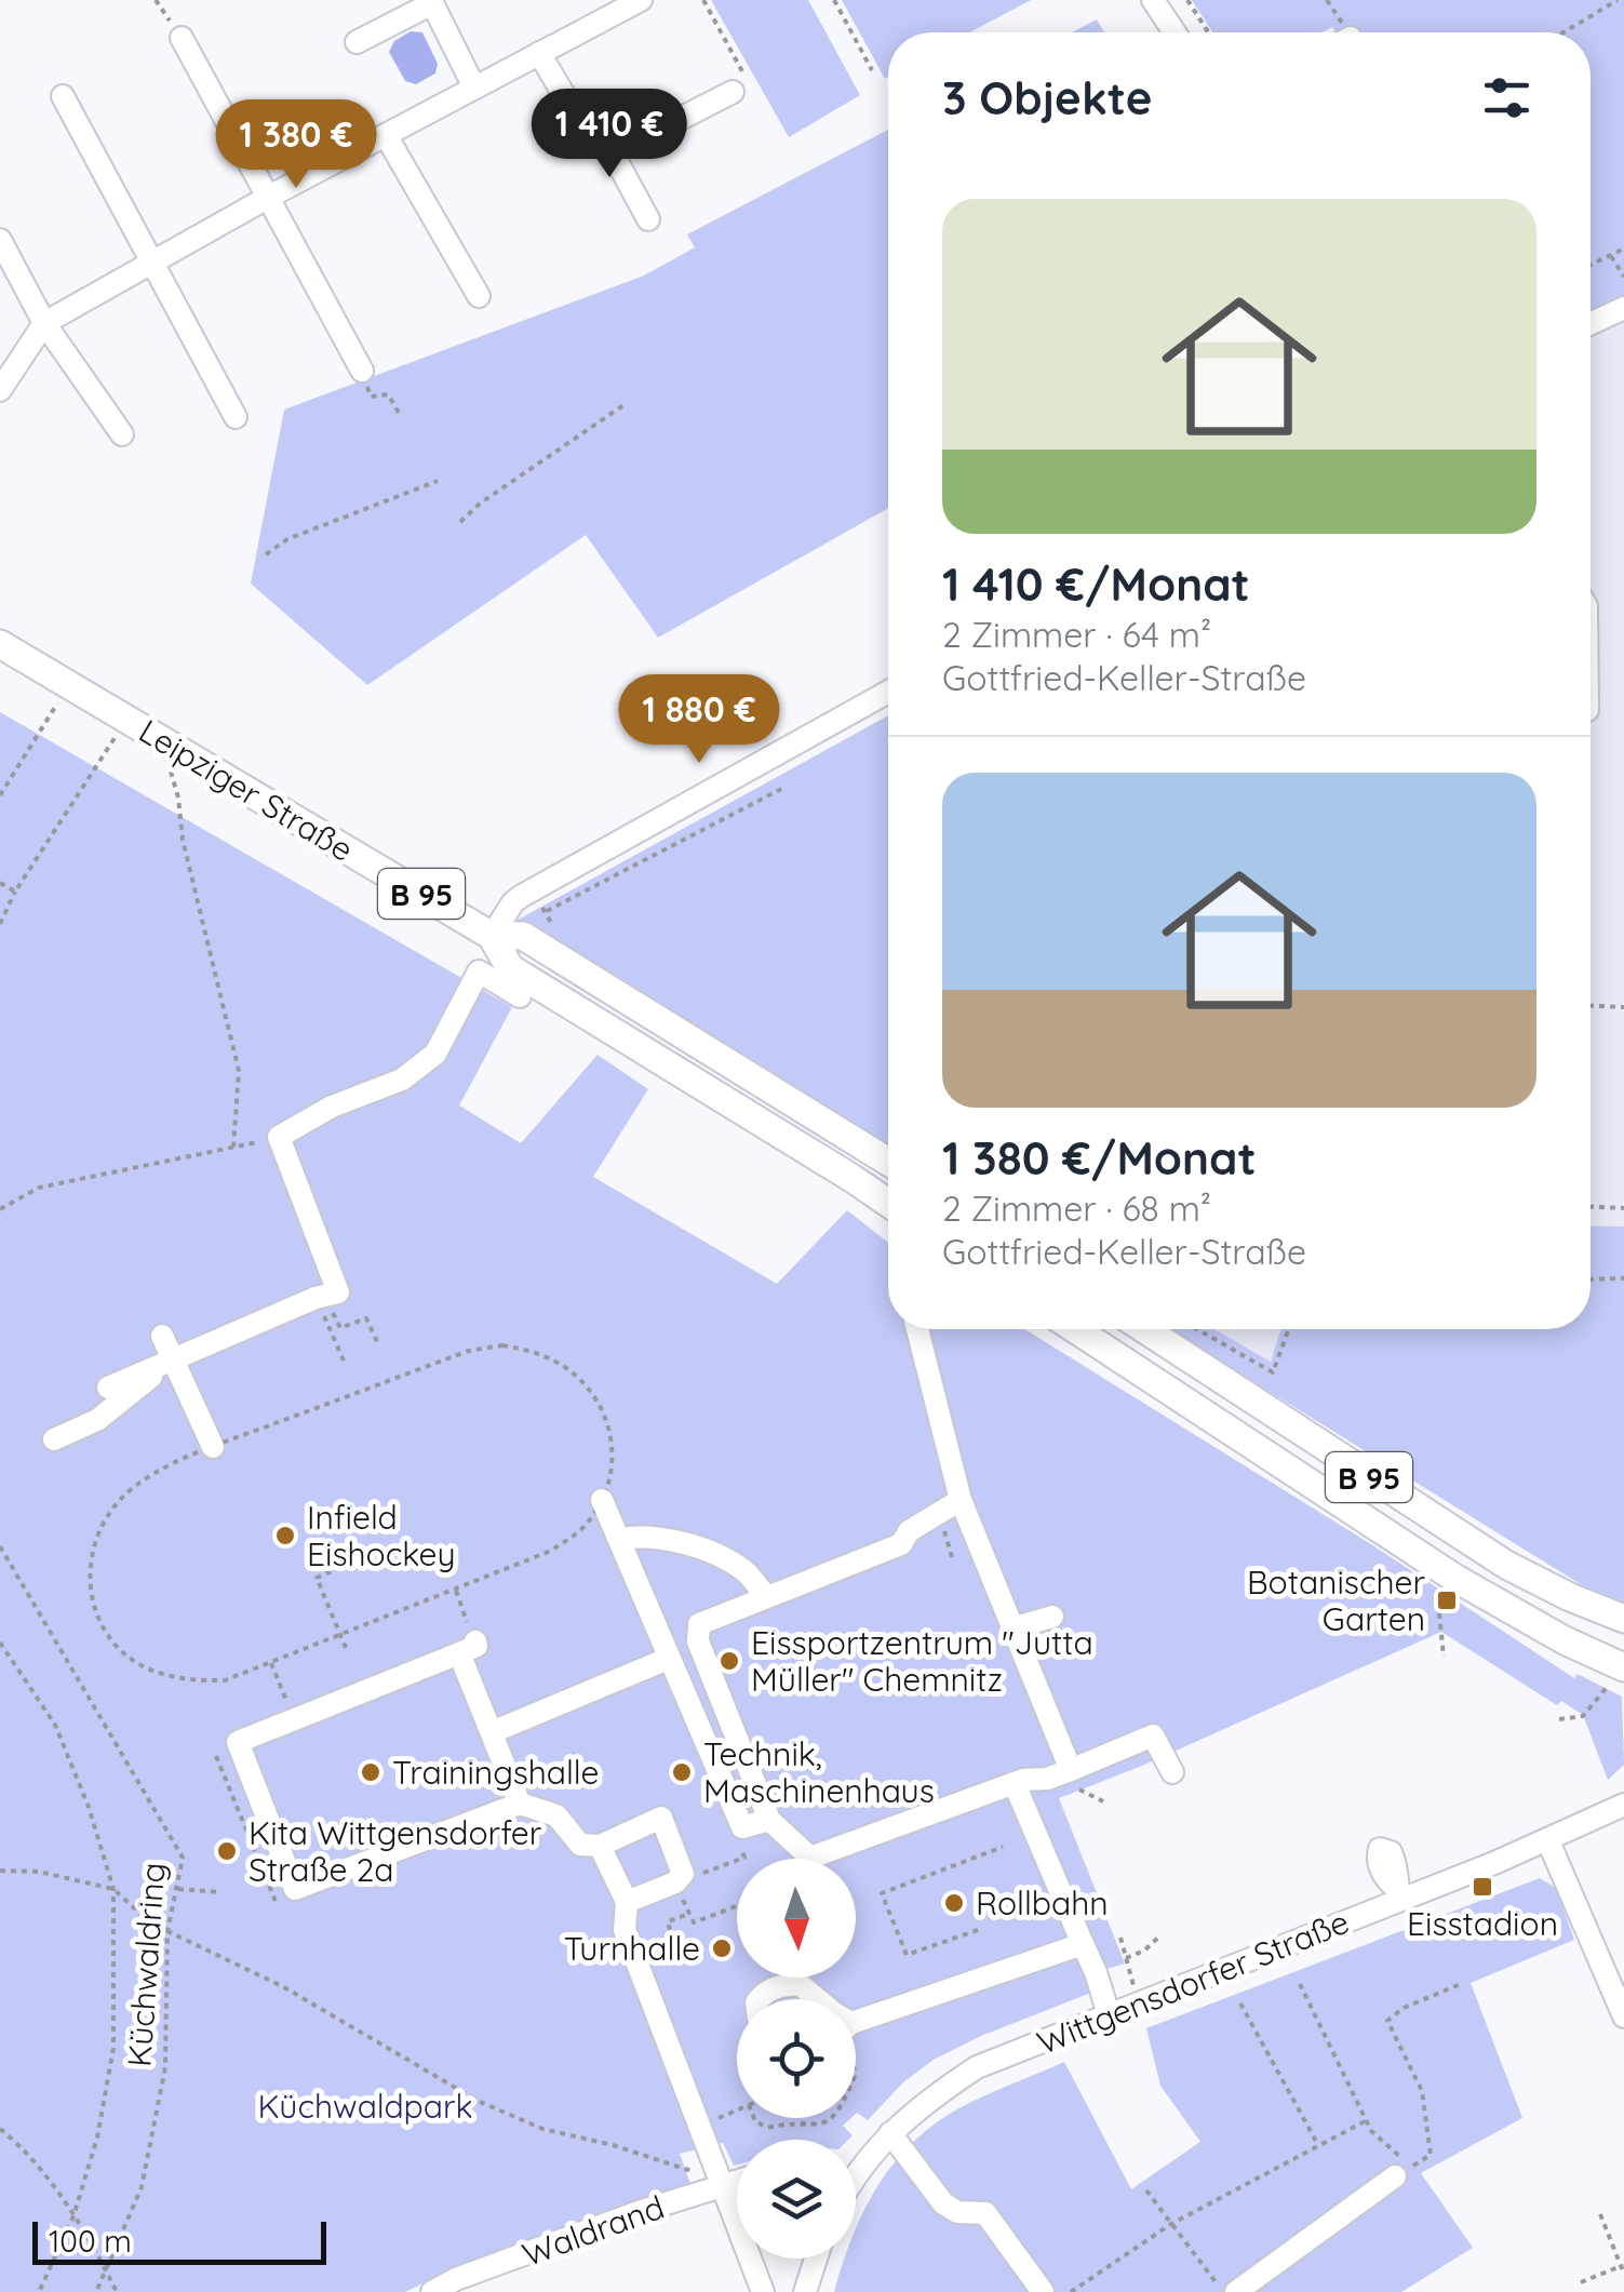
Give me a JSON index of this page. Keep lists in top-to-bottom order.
{
  "streets": {
    "main road": ["Leipziger Straße", "B 95"],
    "street": ["Wittgensdorfer Straße", "Waldrand"],
    "path": ["Küchwaldring"]
  },
  "parks": ["Küchwaldpark"],
  "places": {
    "other": [
      "Infield Eishockey",
      "Eissportzentrum \"Jutta Müller\" Chemnitz",
      "Trainingshalle",
      "Technik, Maschinenhaus",
      "Kita Wittgensdorfer Straße 2a",
      "Rollbahn",
      "Turnhalle"
    ],
    "transit": ["Botanischer Garten", "Eisstadion"]
  },
  "scale_bar": "100 m",
  "north": "bottom",
  "page": {
    "heading": "3 Objekte",
    "price": ["1 410 €", "1 380 €", "1 880 €"],
    "list": [
      {
        "name": "1 410 €/Monat",
        "note": "2 Zimmer · 64 m² · Gottfried-Keller-Straße"
      },
      {
        "name": "1 380 €/Monat",
        "note": "2 Zimmer · 68 m² · Gottfried-Keller-Straße"
      }
    ],
    "scale": "100 m"
  }
}
